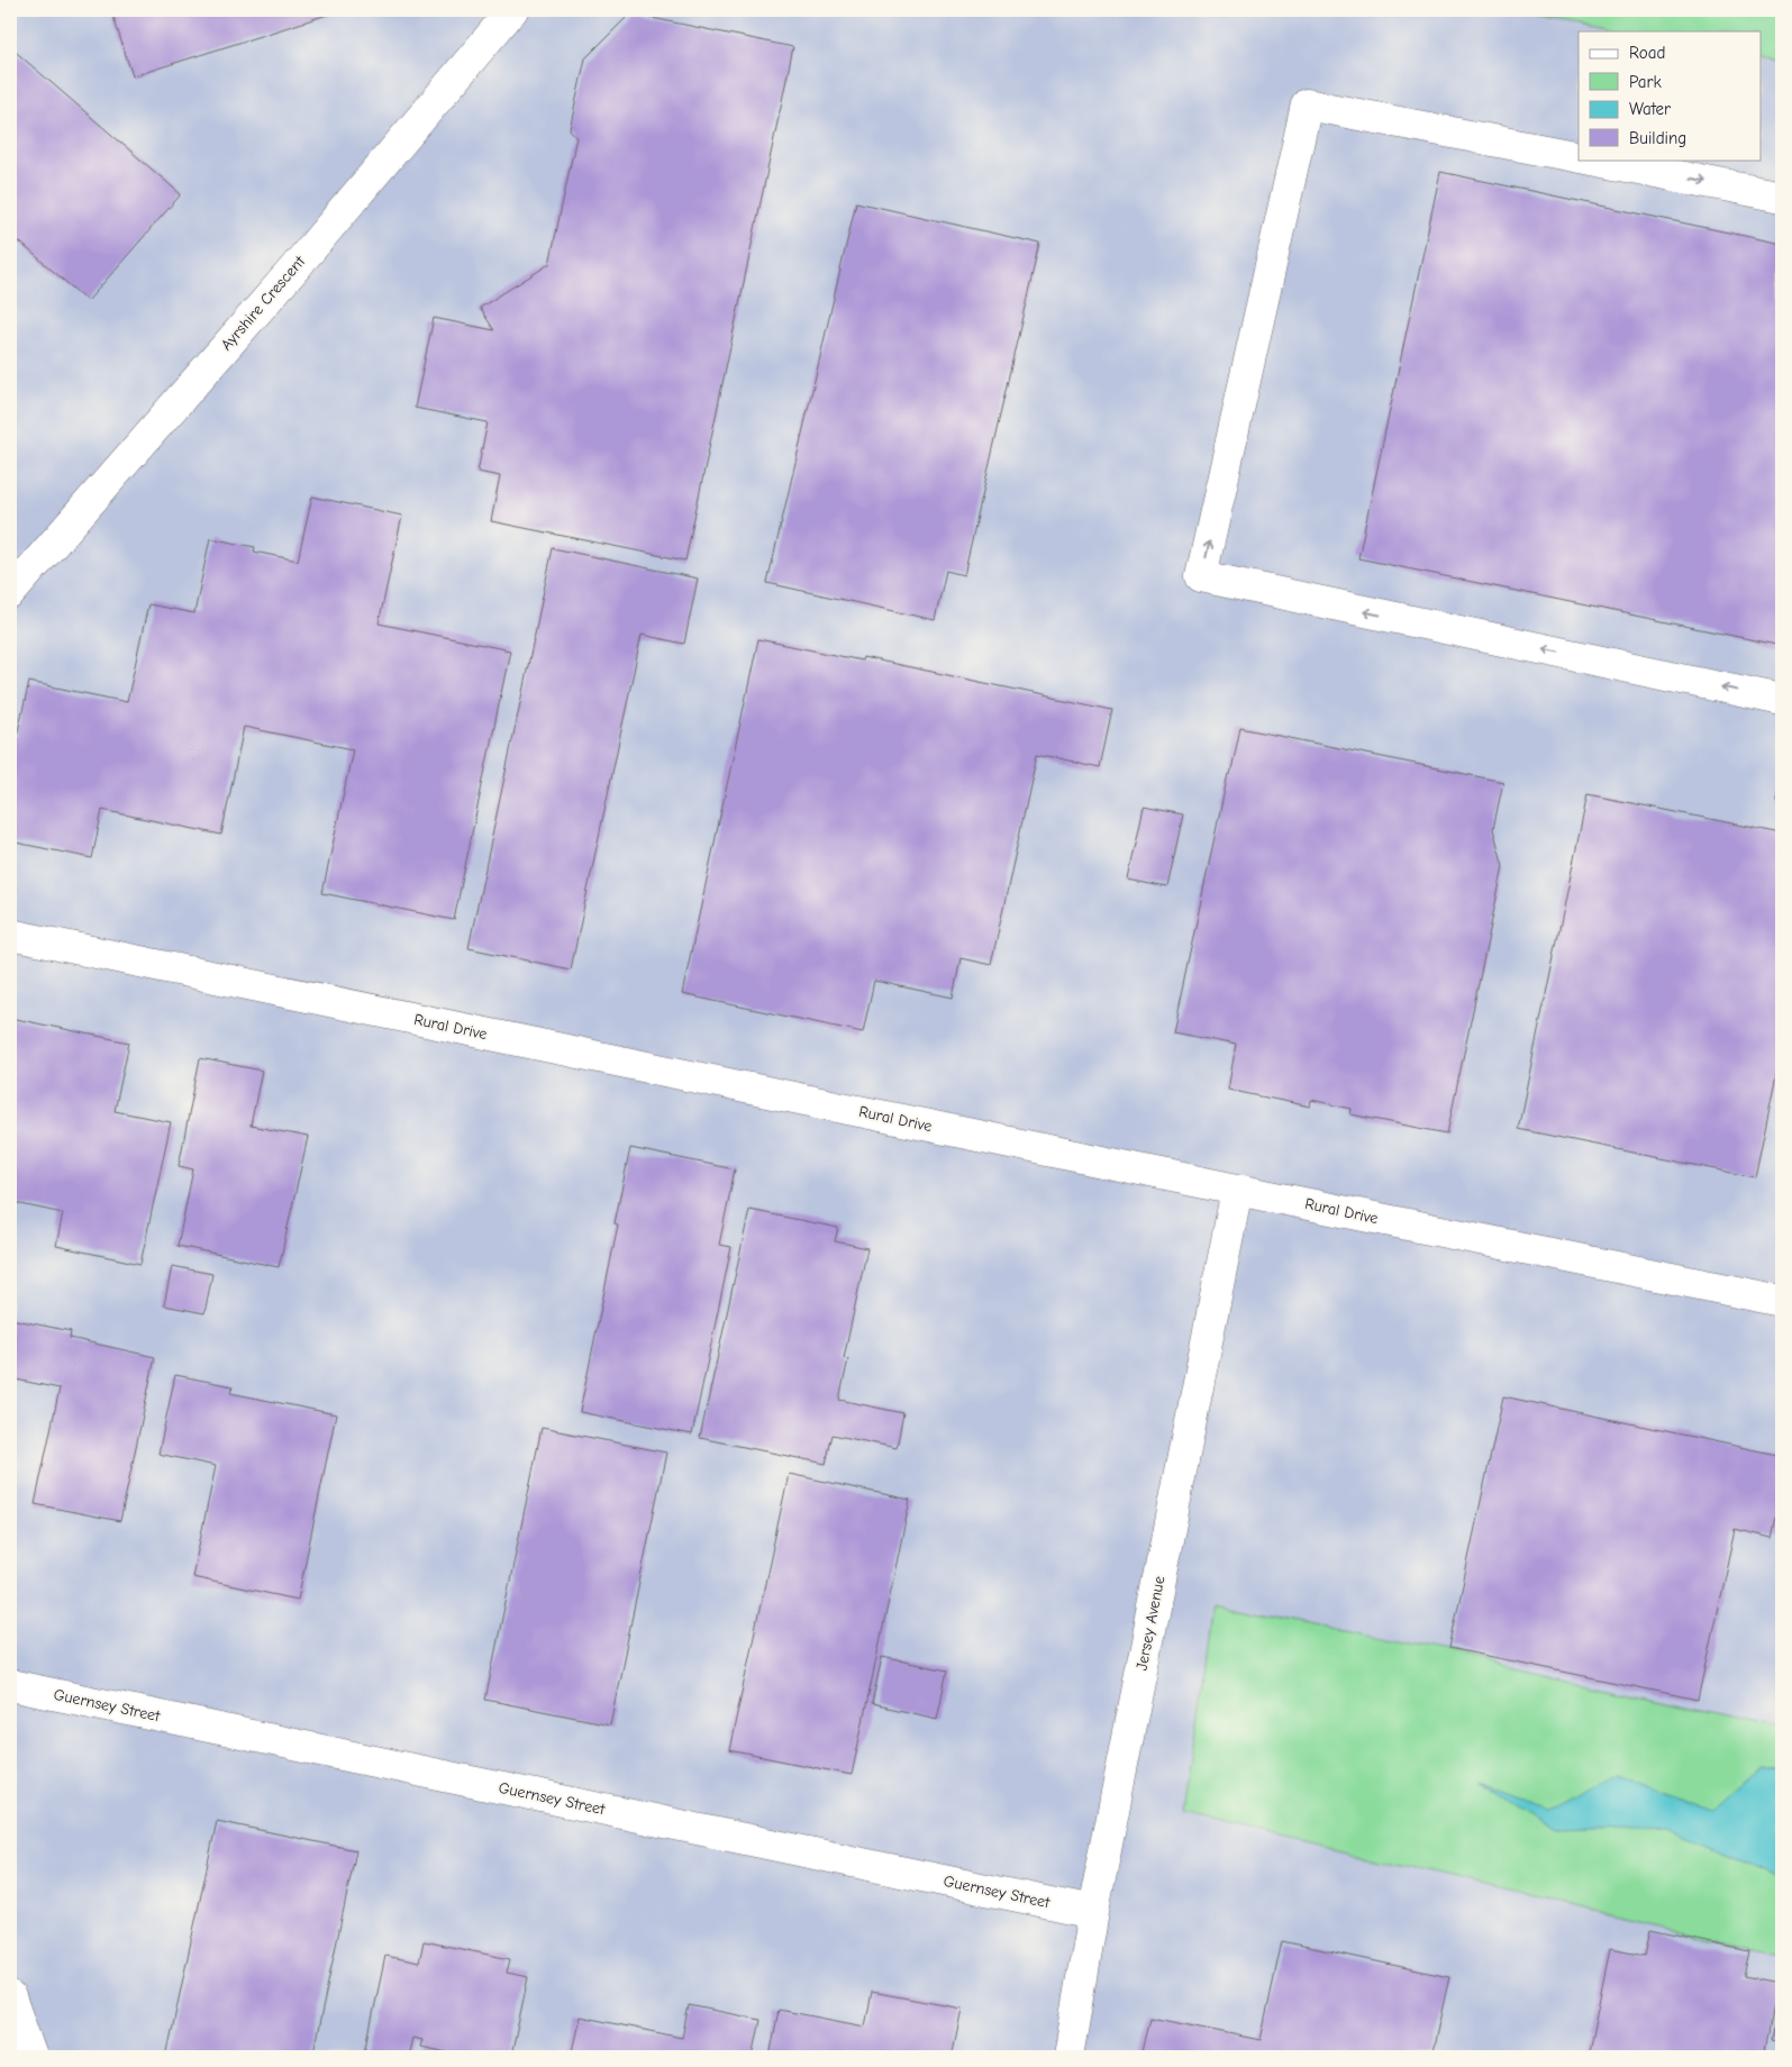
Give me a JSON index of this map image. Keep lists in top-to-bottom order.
{
  "streets": {
    "street": [
      "Ayrshire Crescent",
      "Rural Drive",
      "Jersey Avenue",
      "Guernsey Street"
    ]
  },
  "crossings": [
    ["Rural Drive", "Jersey Avenue"],
    ["Jersey Avenue", "Guernsey Street"]
  ],
  "legend": [
    "Road",
    "Park",
    "Water",
    "Building"
  ]
}
